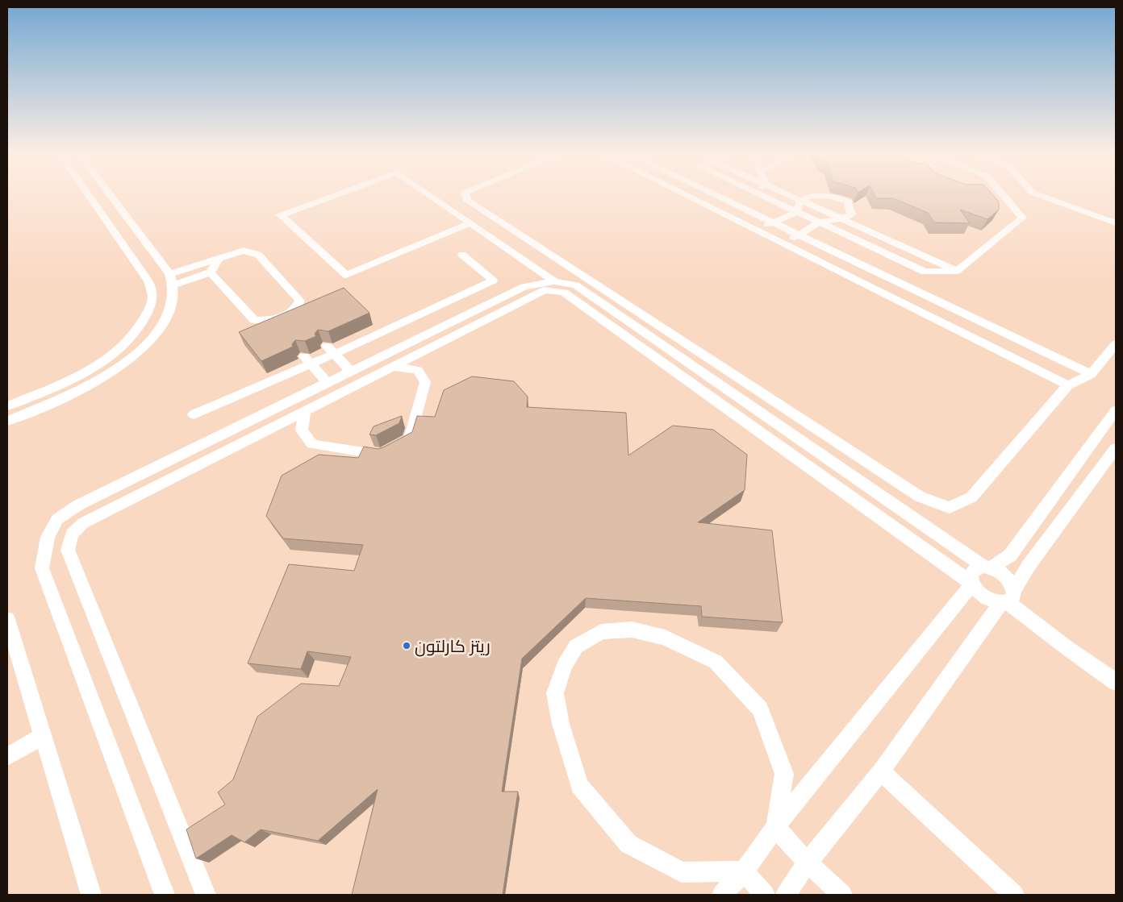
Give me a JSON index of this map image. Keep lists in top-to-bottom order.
{
  "places": ["ريتز كارلتون"]
}
